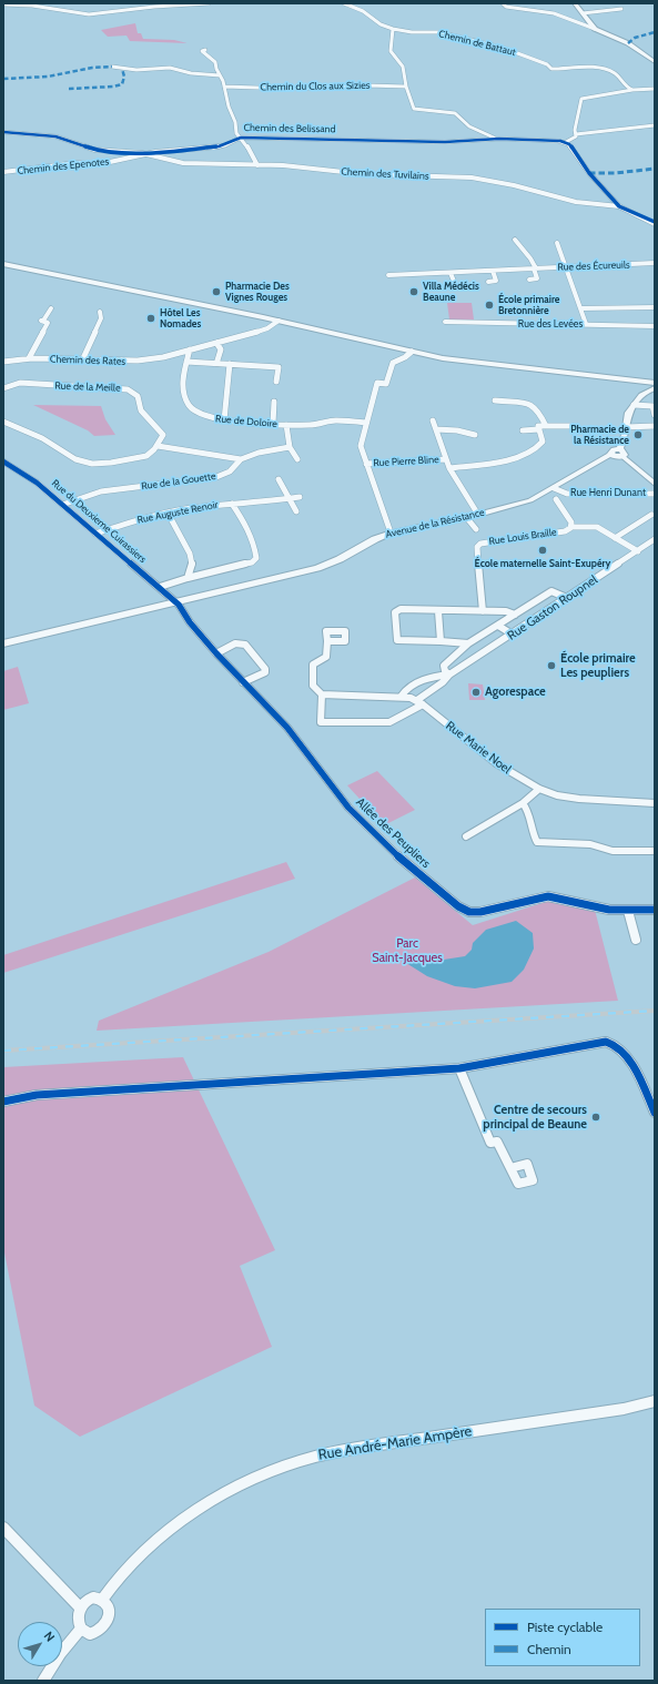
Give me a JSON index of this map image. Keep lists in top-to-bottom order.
{
  "streets": {
    "main road": ["Avenue de la Résistance"],
    "street": [
      "Chemin de Battaut",
      "Chemin du Clos aux Sizies",
      "Chemin des Belissand",
      "Chemin des Epenotes",
      "Chemin des Tuvilains",
      "Rue des Écureuils",
      "Rue des Levées",
      "Chemin des Rates",
      "Rue de la Meille",
      "Rue de Doloire",
      "Rue Pierre Bline",
      "Rue de la Gouette",
      "Rue Henri Dunant",
      "Rue Auguste Renoir",
      "Rue du Deuxieme Cuirassiers",
      "Rue Louis Braille",
      "Rue Gaston Roupnel",
      "Rue Marie Noel",
      "Allée des Peupliers",
      "Rue André-Marie Ampère"
    ]
  },
  "crossings": [
    ["Chemin des Belissand", "Chemin des Epenotes"],
    ["Chemin des Belissand", "Chemin des Tuvilains"],
    ["Chemin des Epenotes", "Chemin des Tuvilains"],
    ["Chemin des Rates", "Rue de Doloire"],
    ["Rue de la Gouette", "Rue du Deuxieme Cuirassiers"],
    ["Rue Henri Dunant", "Avenue de la Résistance"],
    ["Rue Henri Dunant", "Rue Louis Braille"],
    ["Rue Auguste Renoir", "Rue du Deuxieme Cuirassiers"],
    ["Rue du Deuxieme Cuirassiers", "Avenue de la Résistance"],
    ["Rue du Deuxieme Cuirassiers", "Allée des Peupliers"],
    ["Avenue de la Résistance", "Allée des Peupliers"],
    ["Rue Gaston Roupnel", "Rue Marie Noel"]
  ],
  "parks": ["Parc Saint-Jacques"],
  "places": [
    "Pharmacie Des Vignes Rouges",
    "Villa Médécis Beaune",
    "École primaire Bretonnière",
    "Hôtel Les Nomades",
    "Pharmacie de la Résistance",
    "École maternelle Saint-Exupéry",
    "École primaire Les peupliers",
    "Agorespace",
    "Centre de secours principal de Beaune"
  ],
  "legend": ["Piste cyclable", "Chemin"],
  "north": "top right"
}
